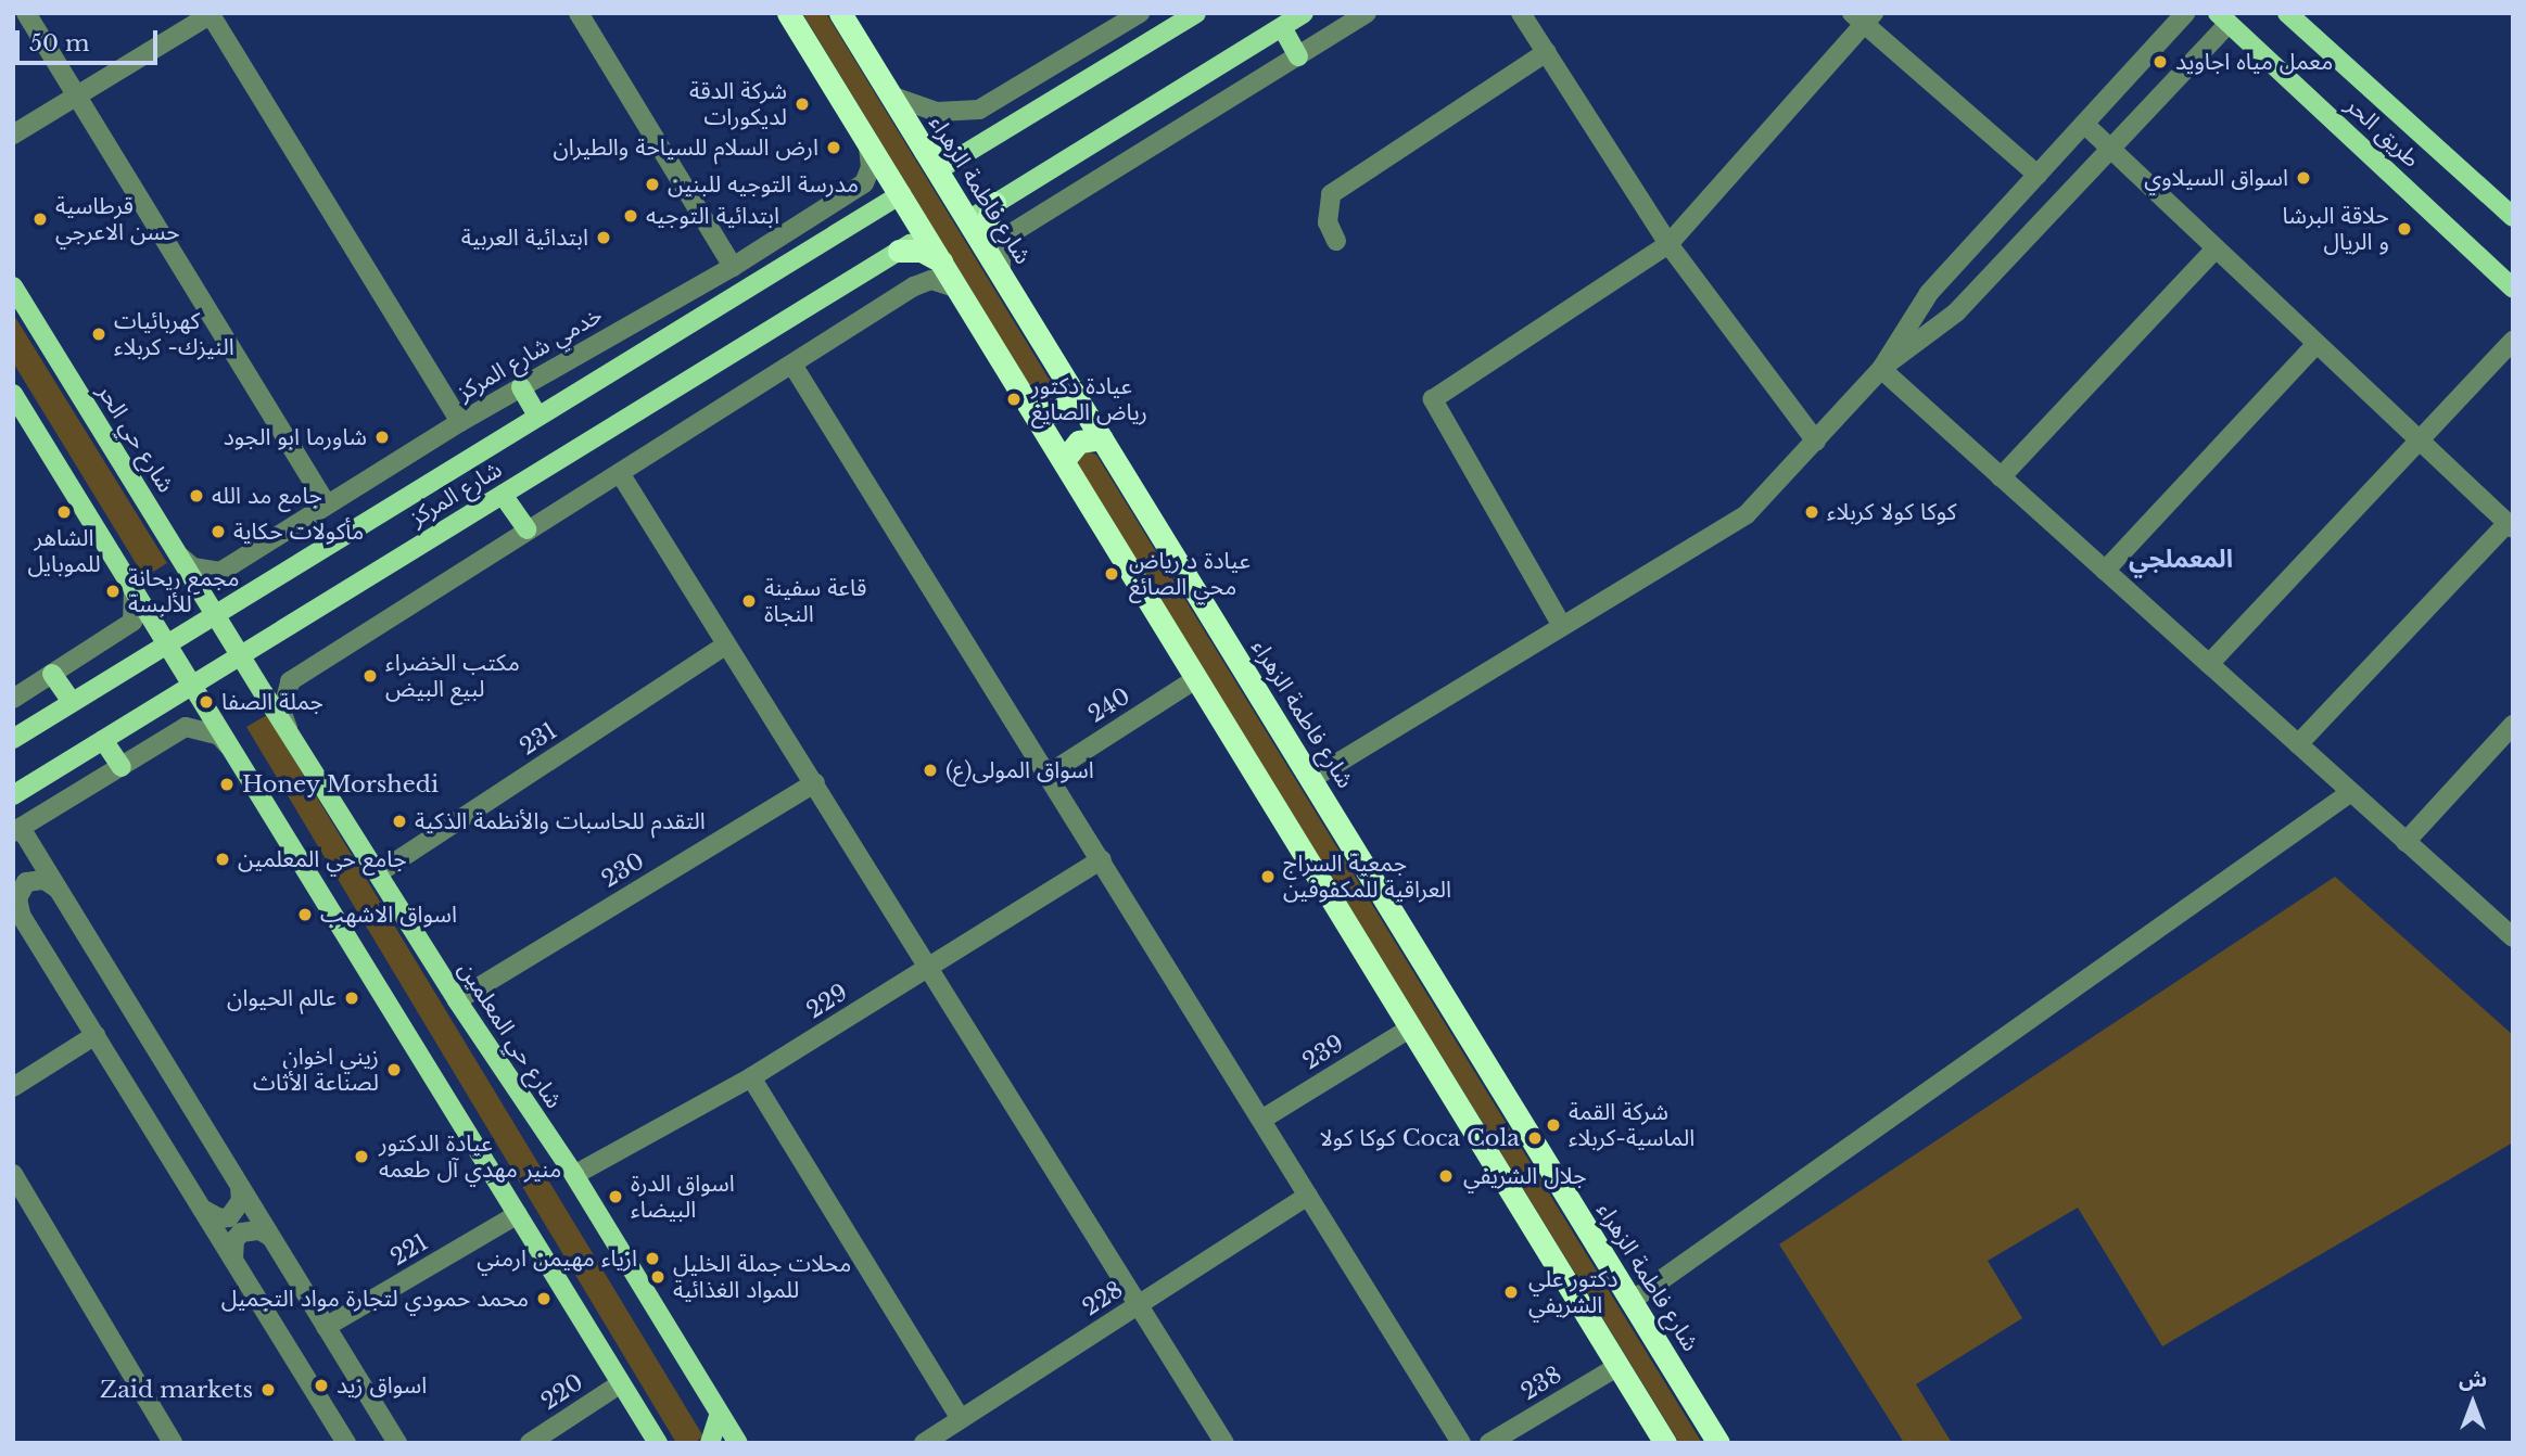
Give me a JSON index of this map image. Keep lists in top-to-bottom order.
{
  "streets": {
    "highway": ["شارع فاطمة الزهراء"],
    "main road": [
      "طريق الحر",
      "شارع حي الحر",
      "شارع المركز",
      "شارع حي المعلمين"
    ],
    "street": [
      "خدمي شارع المركز",
      "240",
      "231",
      "230",
      "229",
      "239",
      "221",
      "228",
      "238",
      "220"
    ]
  },
  "crossings": [
    ["خدمي شارع المركز", "شارع حي الحر"],
    ["شارع حي الحر", "شارع المركز"],
    ["شارع حي الحر", "شارع حي المعلمين"],
    ["شارع المركز", "شارع حي المعلمين"],
    ["231", "شارع حي المعلمين"],
    ["230", "شارع حي المعلمين"],
    ["229", "شارع حي المعلمين"]
  ],
  "districts": ["المعملجي"],
  "places": [
    "معمل مياه اجاويد",
    "شركة الدقة لديكورات",
    "ارض السلام للسياحة والطيران",
    "اسواق السيلاوي",
    "مدرسة التوجيه للبنين",
    "ابتدائية التوجيه",
    "قرطاسية حسن الاعرجي",
    "حلاقة البرشا و الريال",
    "ابتدائية العربية",
    "كهربائيات النيزك- كربلاء",
    "عيادة دكتور رياض الصايغ",
    "شاورما ابو الجود",
    "جامع مد الله",
    "الشاهر للموبايل",
    "كوكا كولا كربلاء",
    "مأكولات حكاية",
    "عيادة د رياض محي الصائغ",
    "مجمع ريحانة للألبسة",
    "قاعة سفينة النجاة",
    "مكتب الخضراء لبيع البيض",
    "جملة الصفا",
    "اسواق المولى(ع)",
    "Honey Morshedi",
    "التقدم للحاسبات والأنظمة الذكية",
    "جامع حي المعلمين",
    "جمعية السراج العراقية للمكفوفين",
    "اسواق الاشهب",
    "عالم الحيوان",
    "زيني اخوان لصناعة الأثاث",
    "شركة القمة الماسية-كربلاء",
    "كوكا كولا Coca Cola",
    "عيادة الدكتور منير مهدي آل طعمه",
    "جلال الشريفي",
    "اسواق الدرة البيضاء",
    "ازياء مهيمن ارمني",
    "محلات جملة الخليل للمواد الغذائية",
    "دكتور علي الشريفي",
    "محمد حمودي لتجارة مواد التجميل",
    "اسواق زيد",
    "Zaid markets"
  ],
  "scale_bar": "50 m",
  "north": "top"
}
